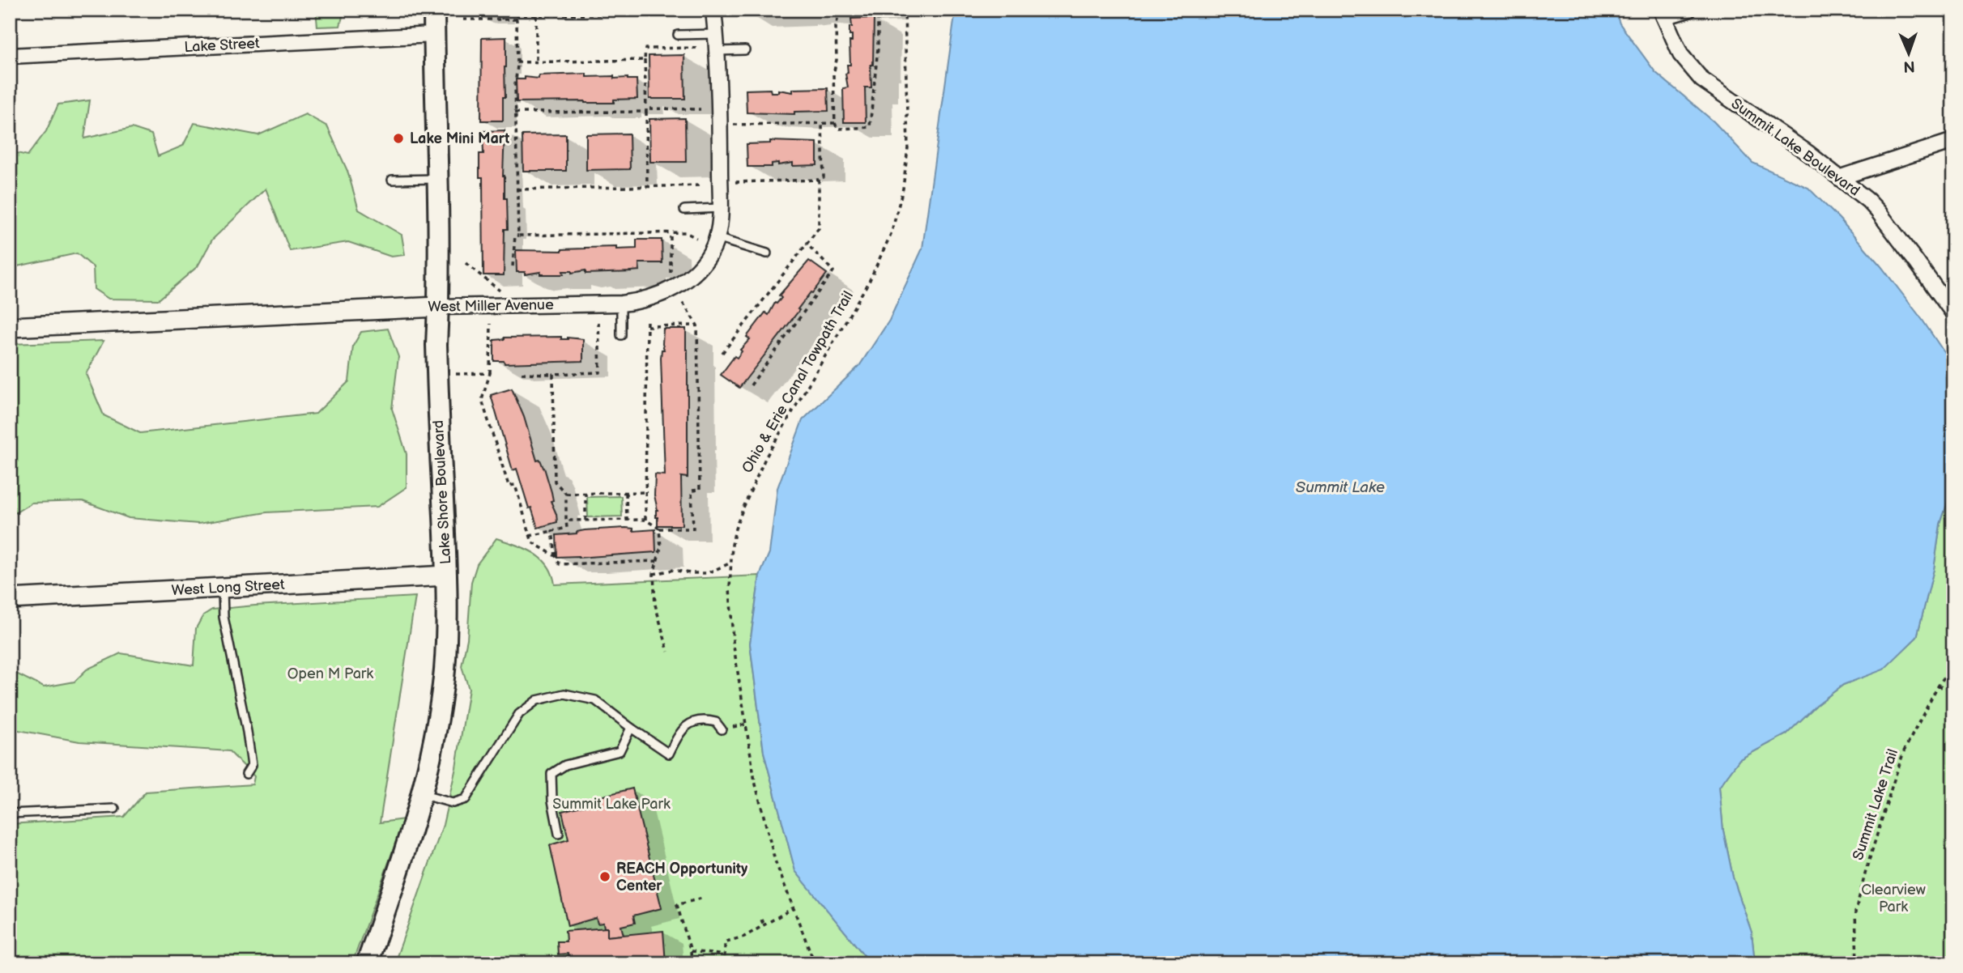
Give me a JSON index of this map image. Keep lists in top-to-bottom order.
{
  "streets": {
    "main road": ["Lake Shore Boulevard"],
    "street": [
      "Lake Street",
      "Summit Lake Boulevard",
      "West Miller Avenue",
      "West Long Street"
    ],
    "path": ["Ohio & Erie Canal Towpath Trail", "Summit Lake Trail"]
  },
  "crossings": [
    ["Lake Street", "Lake Shore Boulevard"],
    ["West Miller Avenue", "Lake Shore Boulevard"],
    ["Lake Shore Boulevard", "West Long Street"]
  ],
  "water": ["Summit Lake"],
  "parks": ["Open M Park", "Summit Lake Park", "Clearview Park"],
  "places": ["Lake Mini Mart", "REACH Opportunity Center"],
  "north": "bottom"
}
